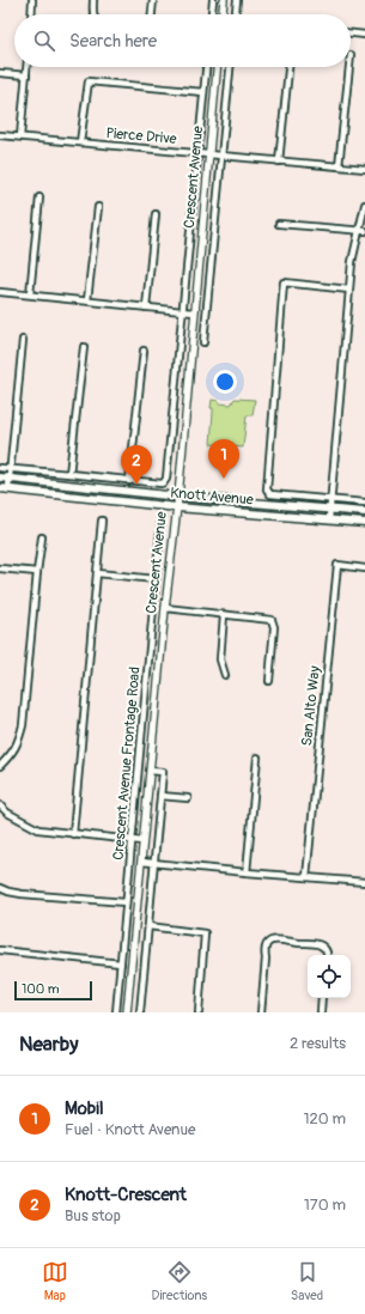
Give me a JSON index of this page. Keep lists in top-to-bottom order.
{
  "streets": {
    "main road": ["Knott Avenue"],
    "street": [
      "Pierce Drive",
      "Crescent Avenue",
      "San Alto Way",
      "Crescent Avenue Frontage Road"
    ]
  },
  "crossings": [
    ["Pierce Drive", "Crescent Avenue"],
    ["Crescent Avenue", "Knott Avenue"],
    ["Crescent Avenue", "Crescent Avenue Frontage Road"]
  ],
  "scale_bar": "100 m",
  "page": {
    "search": "Search here",
    "pins": ["1", "2"],
    "scale": "100 m",
    "heading": ["Nearby", "2 results"],
    "list": [
      {
        "mark": "1",
        "name": "Mobil",
        "note": "Fuel · Knott Avenue",
        "value": "120 m"
      },
      {
        "mark": "2",
        "name": "Knott-Crescent",
        "note": "Bus stop",
        "value": "170 m"
      }
    ],
    "nav": ["Map", "Directions", "Saved"]
  }
}
